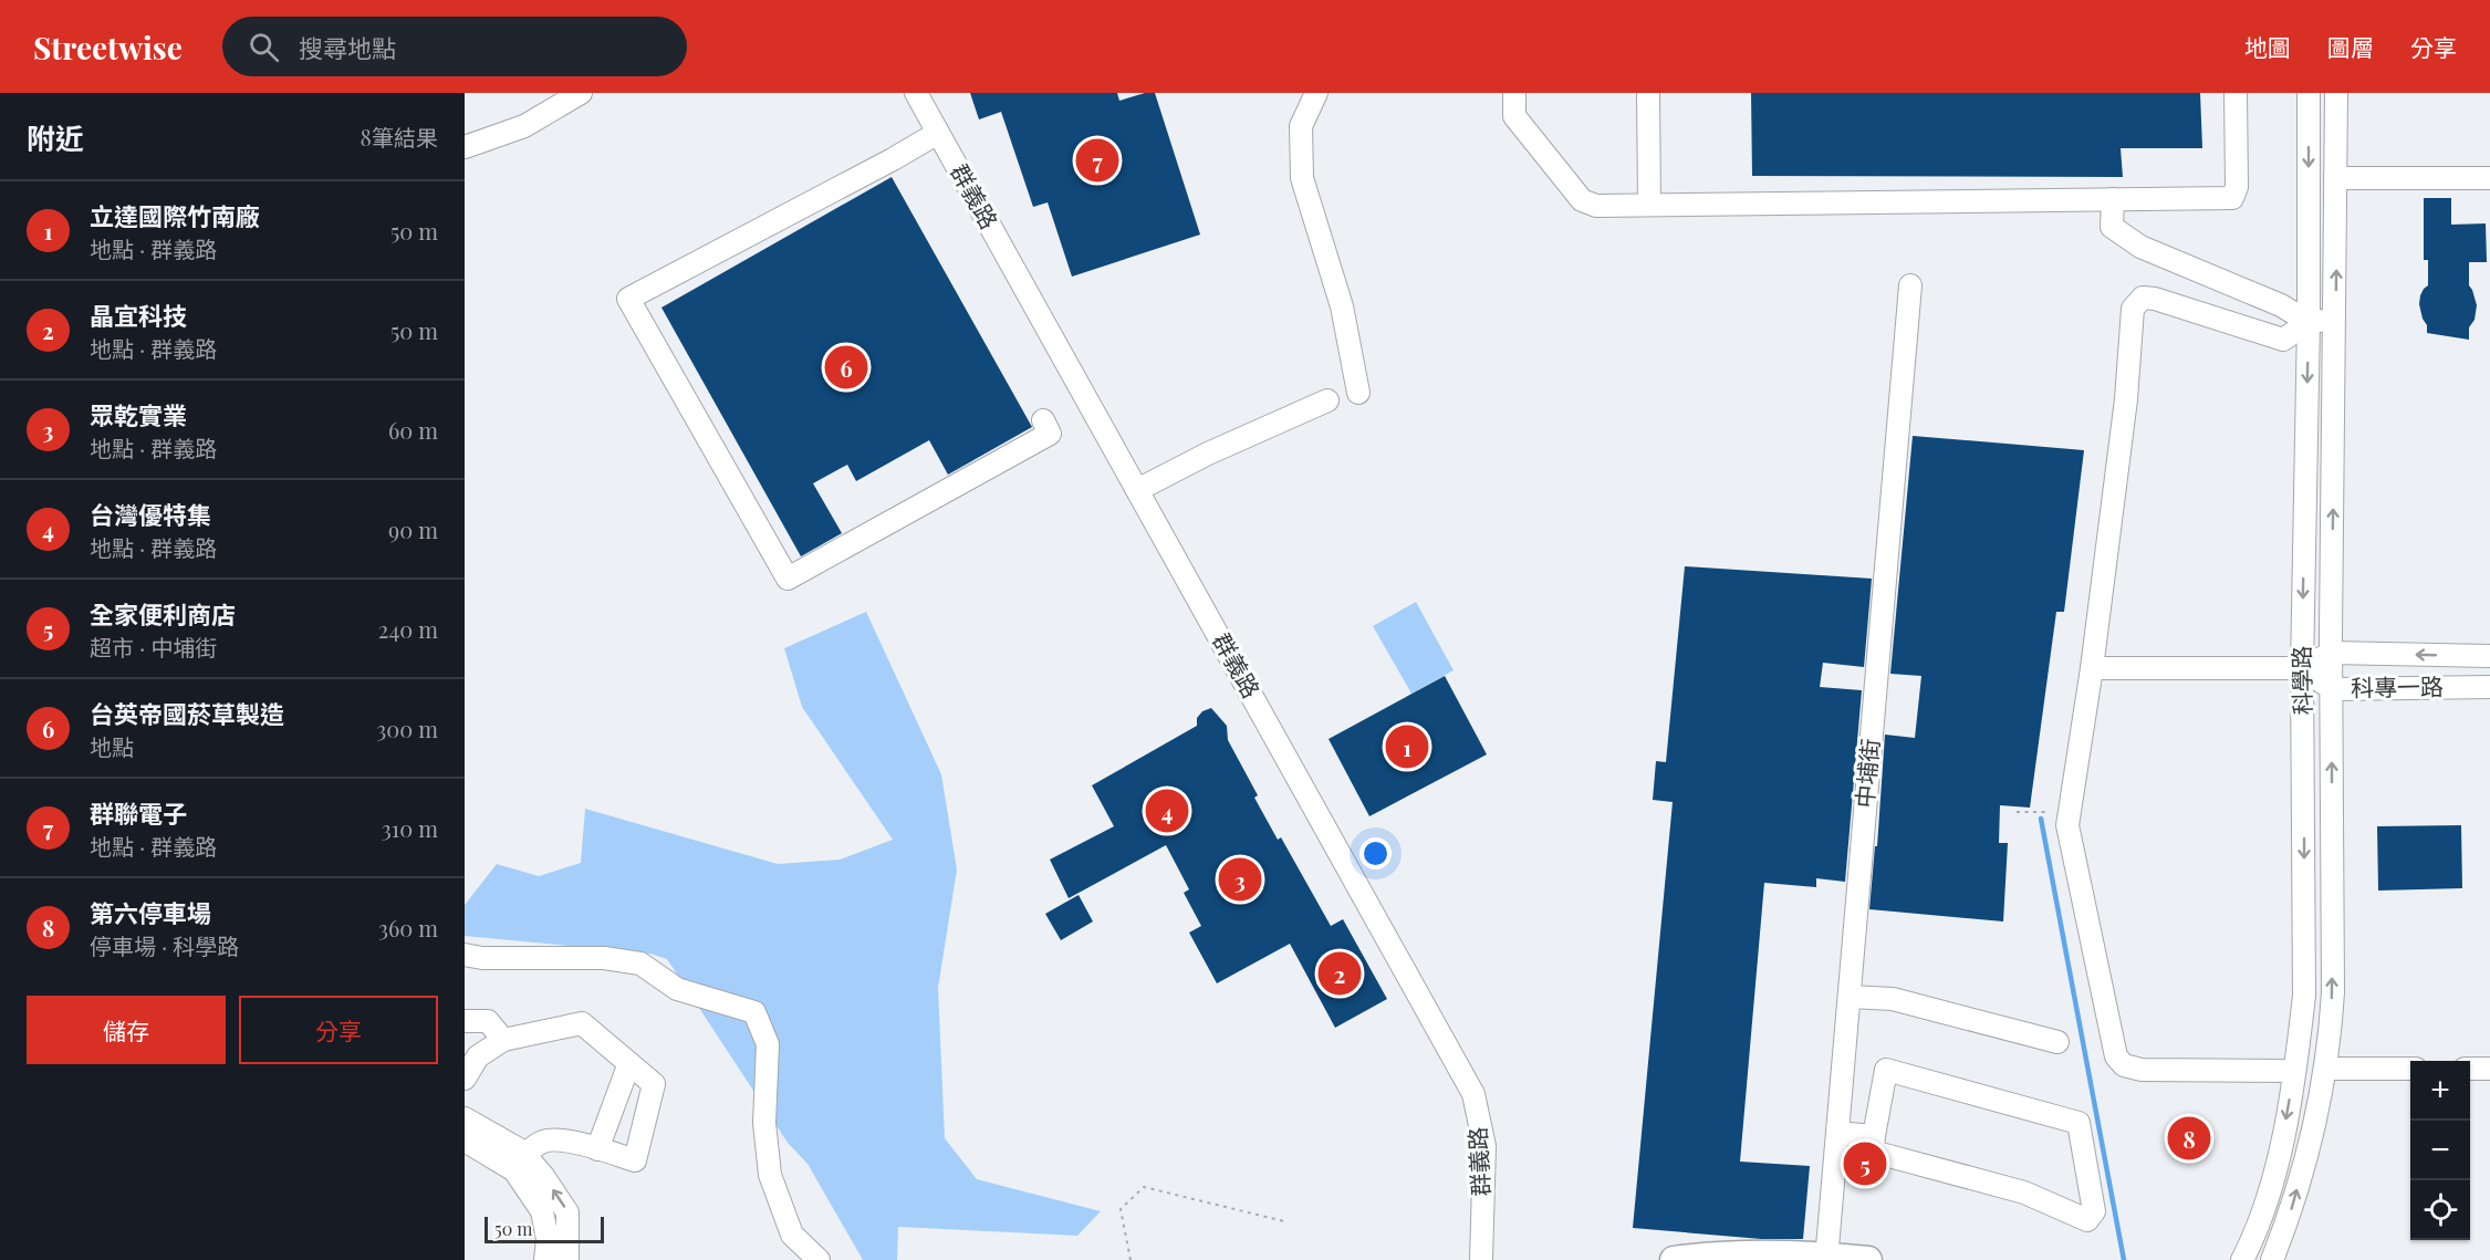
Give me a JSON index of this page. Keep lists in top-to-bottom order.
{
  "streets": {
    "street": [
      "群義路",
      "科學路",
      "科專一路",
      "中埔街"
    ]
  },
  "crossings": [
    ["科學路", "科專一路"]
  ],
  "scale_bar": "50 m",
  "page": {
    "header": "Streetwise",
    "search": "搜尋地點",
    "nav": ["地圖", "圖層", "分享"],
    "heading": ["附近", "8筆結果"],
    "pins": [
      "7",
      "6",
      "1",
      "4",
      "3",
      "2",
      "8",
      "5"
    ],
    "list": [
      {
        "mark": "1",
        "name": "立達國際竹南廠",
        "note": "地點 · 群義路",
        "value": "50 m"
      },
      {
        "mark": "2",
        "name": "晶宜科技",
        "note": "地點 · 群義路",
        "value": "50 m"
      },
      {
        "mark": "3",
        "name": "眾乾實業",
        "note": "地點 · 群義路",
        "value": "60 m"
      },
      {
        "mark": "4",
        "name": "台灣優特集",
        "note": "地點 · 群義路",
        "value": "90 m"
      },
      {
        "mark": "5",
        "name": "全家便利商店",
        "note": "超市 · 中埔街",
        "value": "240 m"
      },
      {
        "mark": "6",
        "name": "台英帝國菸草製造",
        "note": "地點",
        "value": "300 m"
      },
      {
        "mark": "7",
        "name": "群聯電子",
        "note": "地點 · 群義路",
        "value": "310 m"
      },
      {
        "mark": "8",
        "name": "第六停車場",
        "note": "停車場 · 科學路",
        "value": "360 m"
      }
    ],
    "buttons": ["儲存", "分享"],
    "map_buttons": ["+", "−"],
    "scale": "50 m"
  }
}
